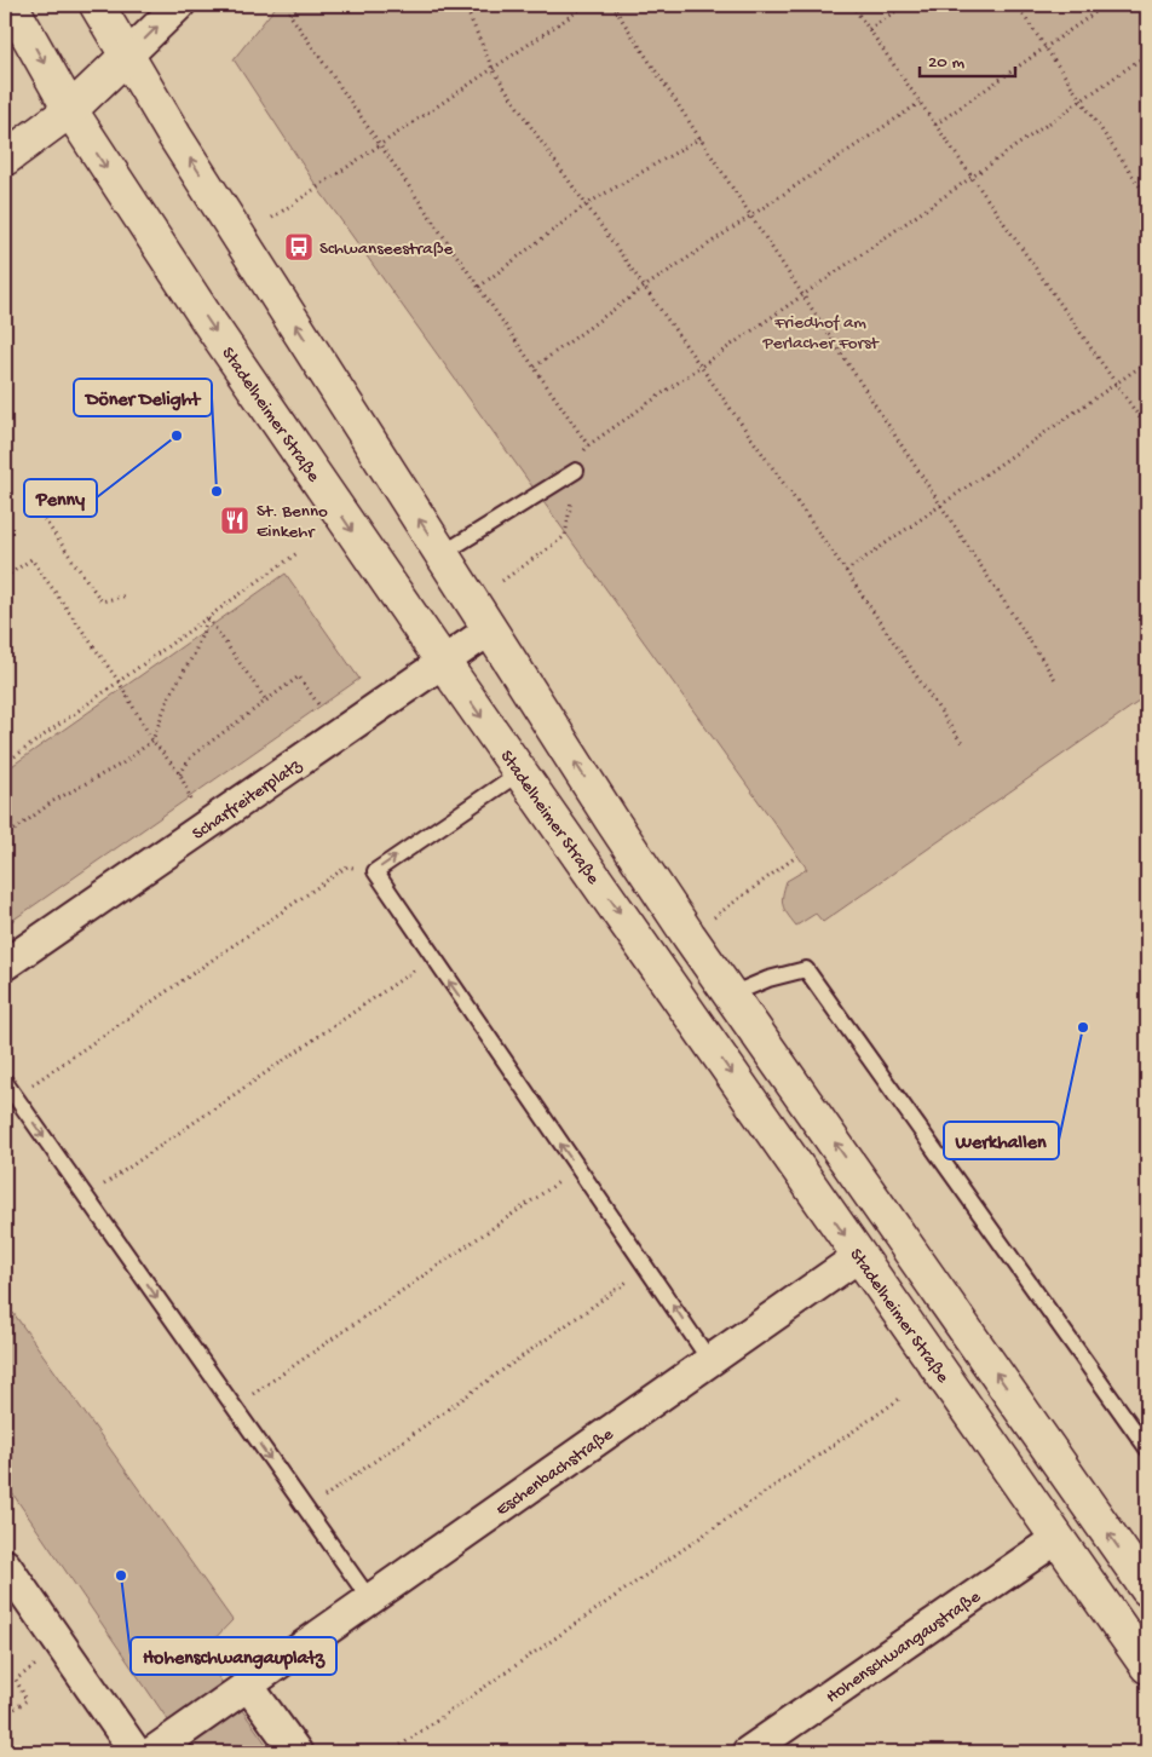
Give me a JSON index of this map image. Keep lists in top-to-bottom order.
{
  "streets": {
    "main road": ["Stadelheimer Straße"],
    "street": ["Scharfreiterplatz", "Eschenbachstraße", "Hohenschwangaustraße"]
  },
  "crossings": [
    ["Stadelheimer Straße", "Scharfreiterplatz"],
    ["Stadelheimer Straße", "Eschenbachstraße"],
    ["Stadelheimer Straße", "Hohenschwangaustraße"]
  ],
  "parks": ["Friedhof am Perlacher Forst"],
  "places": {
    "bus stop": ["Schwanseestraße"],
    "other": [
      "Penny",
      "Döner Delight",
      "Werkhallen",
      "Hohenschwangauplatz"
    ],
    "restaurant": ["St. Benno Einkehr"]
  },
  "scale_bar": "20 m"
}
